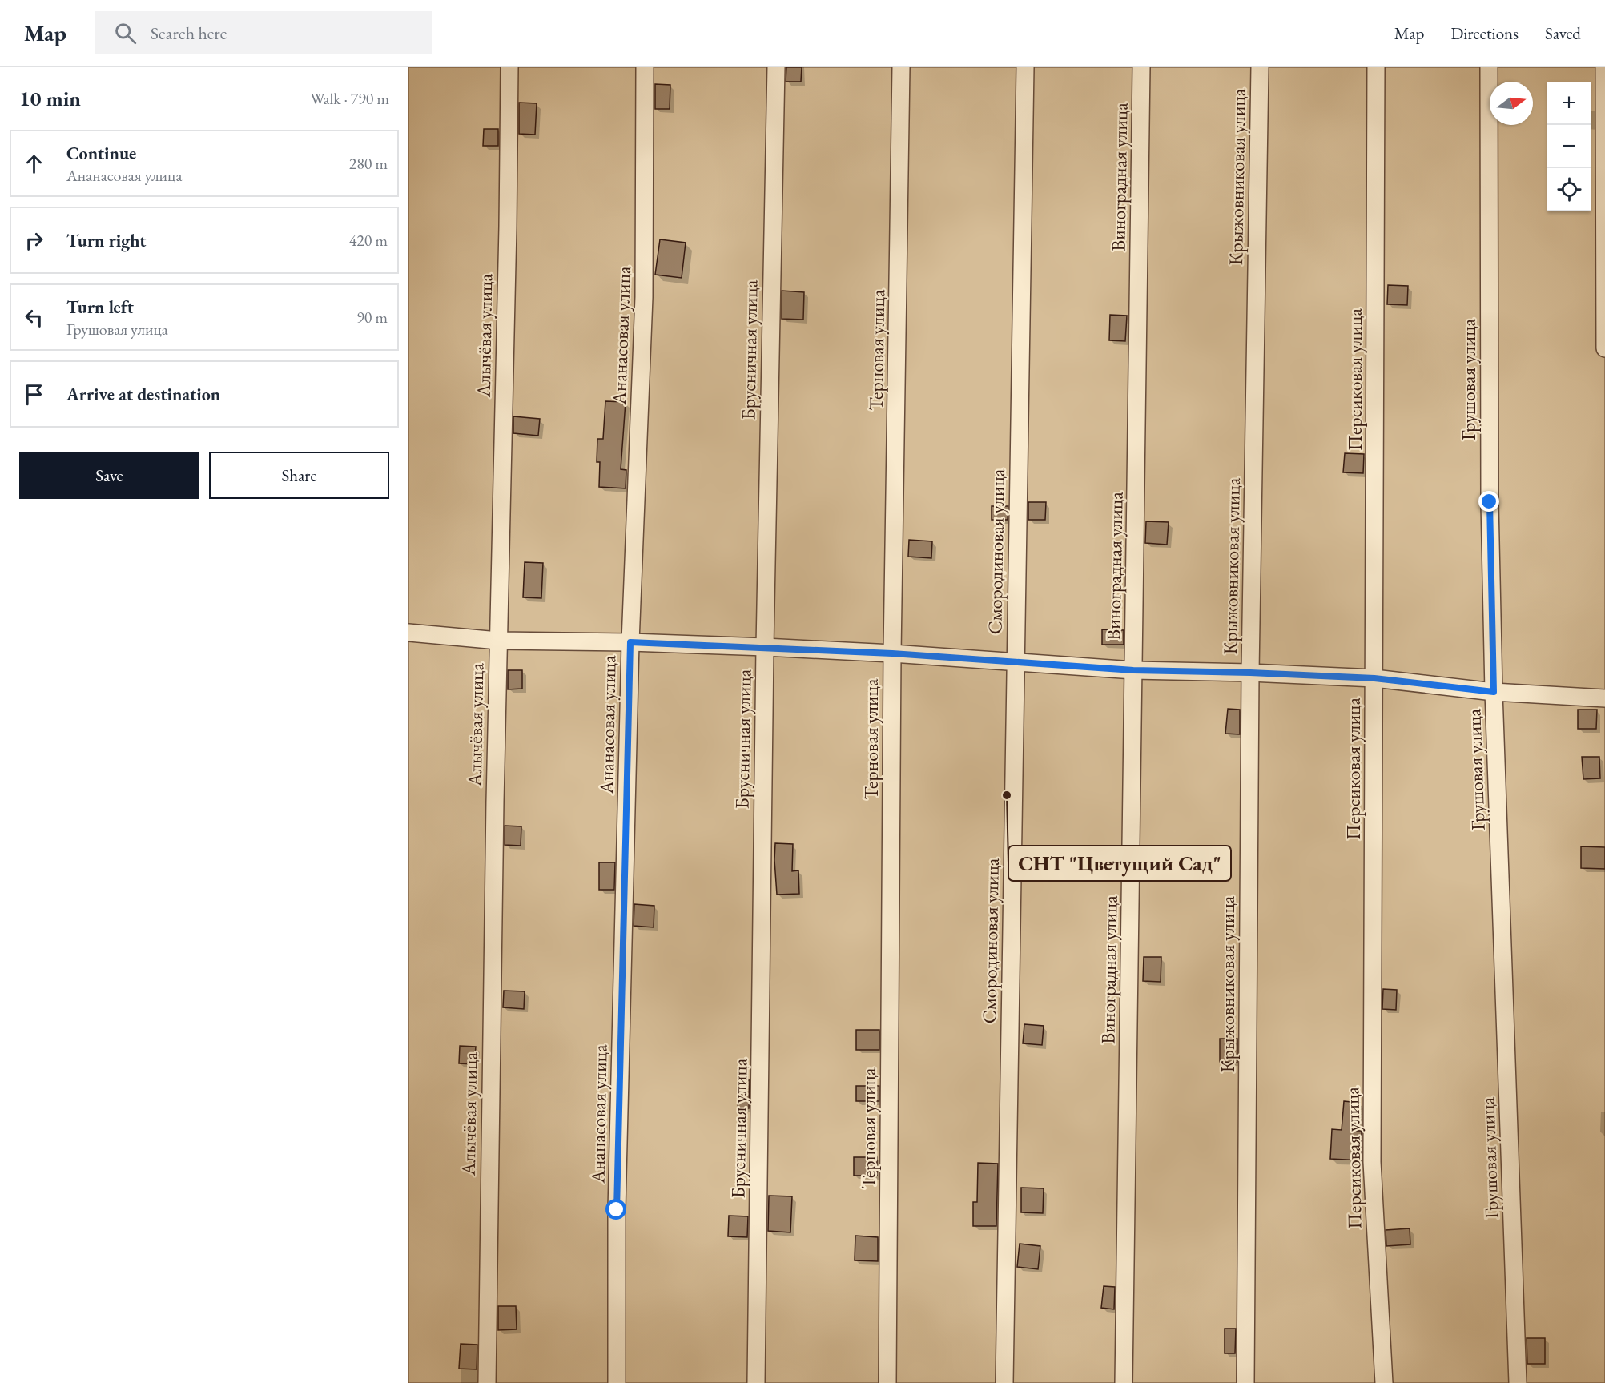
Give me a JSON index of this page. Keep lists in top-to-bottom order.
{
  "streets": {
    "street": [
      "Виноградная улица",
      "Крыжовниковая улица",
      "Алычёвая улица",
      "Ананасовая улица",
      "Брусничная улица",
      "Терновая улица",
      "Персиковая улица",
      "Грушовая улица",
      "Смородиновая улица"
    ]
  },
  "places": ["СНТ \"Цветущий Сад\""],
  "north": "right",
  "page": {
    "header": "Map",
    "search": "Search here",
    "nav": ["Map", "Directions", "Saved"],
    "heading": ["10 min", "Walk · 790 m"],
    "map_buttons": ["+", "−"],
    "list": [
      ["Continue", "Ананасовая улица", "280 m"],
      ["Turn right", "420 m"],
      ["Turn left", "Грушовая улица", "90 m"],
      "Arrive at destination"
    ],
    "buttons": ["Save", "Share"]
  }
}
